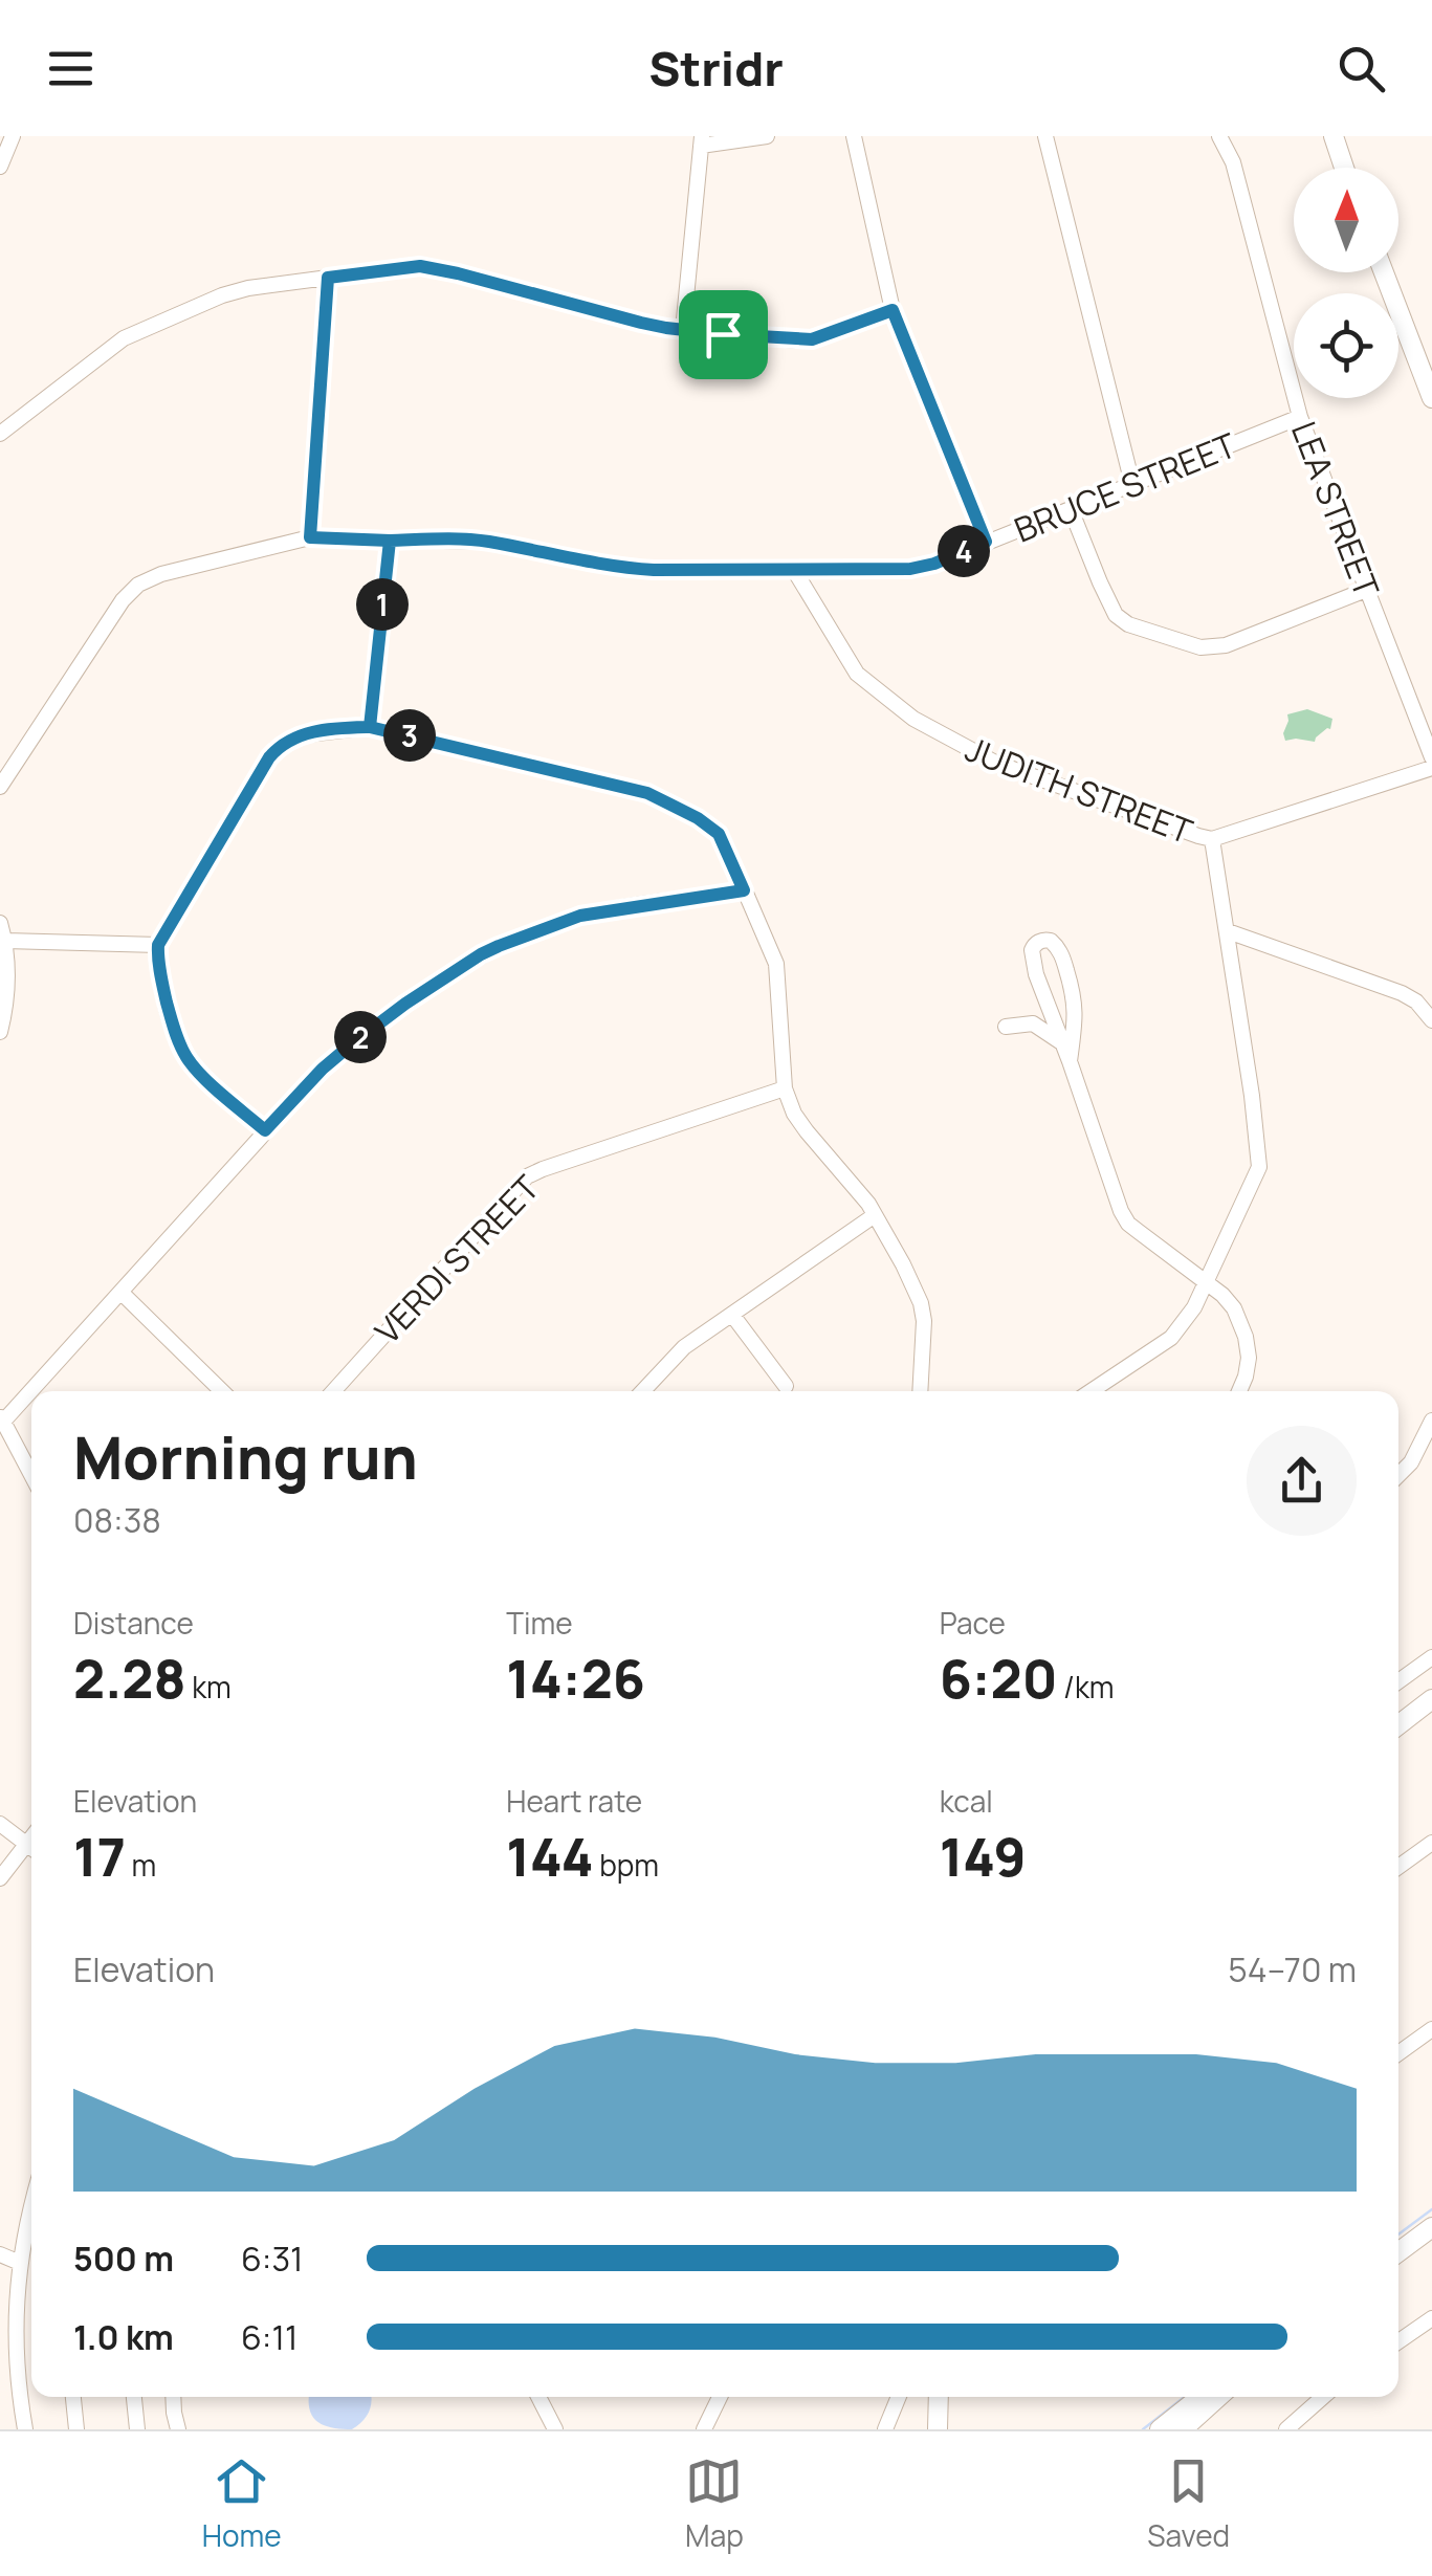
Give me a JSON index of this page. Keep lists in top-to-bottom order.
{
  "streets": {
    "street": [
      "BRUCE STREET",
      "LEA STREET",
      "JUDITH STREET",
      "VERDI STREET"
    ]
  },
  "crossings": [
    ["BRUCE STREET", "LEA STREET"],
    ["BRUCE STREET", "JUDITH STREET"]
  ],
  "north": "top",
  "page": {
    "header": "Stridr",
    "pins": [
      "4",
      "1",
      "3",
      "2"
    ],
    "heading": ["Morning run", "08:38"],
    "stats": [
      ["Distance", "2.28 km"],
      ["Time", "14:26"],
      ["Pace", "6:20 /km"],
      ["Elevation", "17 m"],
      ["Heart rate", "144 bpm"],
      ["kcal", "149"]
    ],
    "chart": ["Elevation", "54–70 m"],
    "list": [
      {
        "name": "500 m",
        "note": "6:31"
      },
      {
        "name": "1.0 km",
        "note": "6:11"
      }
    ],
    "tabs": ["Home", "Map", "Saved"]
  }
}
